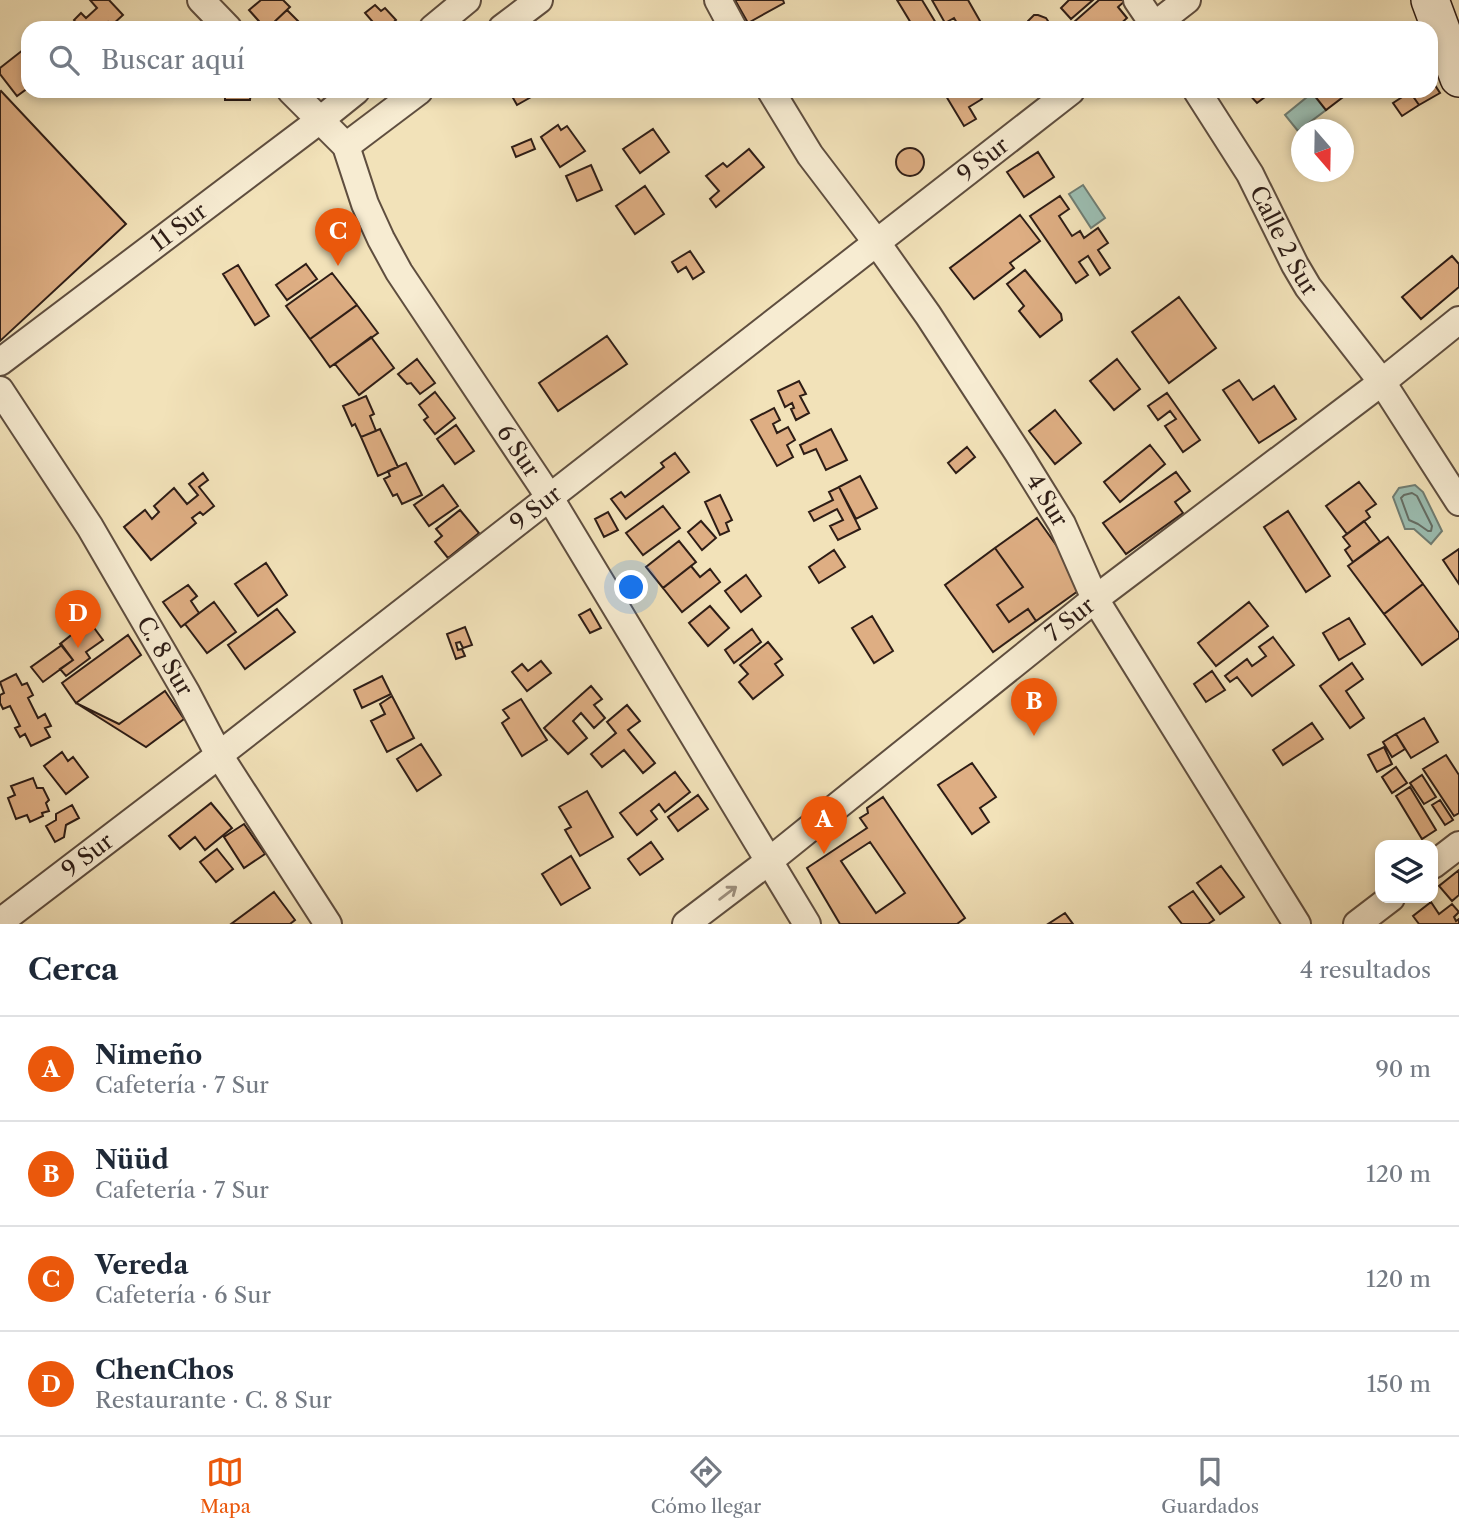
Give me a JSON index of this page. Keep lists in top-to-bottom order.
{
  "streets": {
    "street": [
      "9 Sur",
      "11 Sur",
      "Calle 2 Sur",
      "6 Sur",
      "4 Sur",
      "7 Sur",
      "C. 8 Sur"
    ]
  },
  "crossings": [
    ["9 Sur", "6 Sur"],
    ["9 Sur", "4 Sur"],
    ["9 Sur", "C. 8 Sur"],
    ["Calle 2 Sur", "7 Sur"],
    ["6 Sur", "7 Sur"],
    ["4 Sur", "7 Sur"]
  ],
  "north": "bottom",
  "page": {
    "search": "Buscar aquí",
    "pins": [
      "C",
      "D",
      "B",
      "A"
    ],
    "heading": ["Cerca", "4 resultados"],
    "list": [
      {
        "mark": "A",
        "name": "Nimeño",
        "note": "Cafetería · 7 Sur",
        "value": "90 m"
      },
      {
        "mark": "B",
        "name": "Nüüd",
        "note": "Cafetería · 7 Sur",
        "value": "120 m"
      },
      {
        "mark": "C",
        "name": "Vereda",
        "note": "Cafetería · 6 Sur",
        "value": "120 m"
      },
      {
        "mark": "D",
        "name": "ChenChos",
        "note": "Restaurante · C. 8 Sur",
        "value": "150 m"
      }
    ],
    "nav": ["Mapa", "Cómo llegar", "Guardados"]
  }
}
